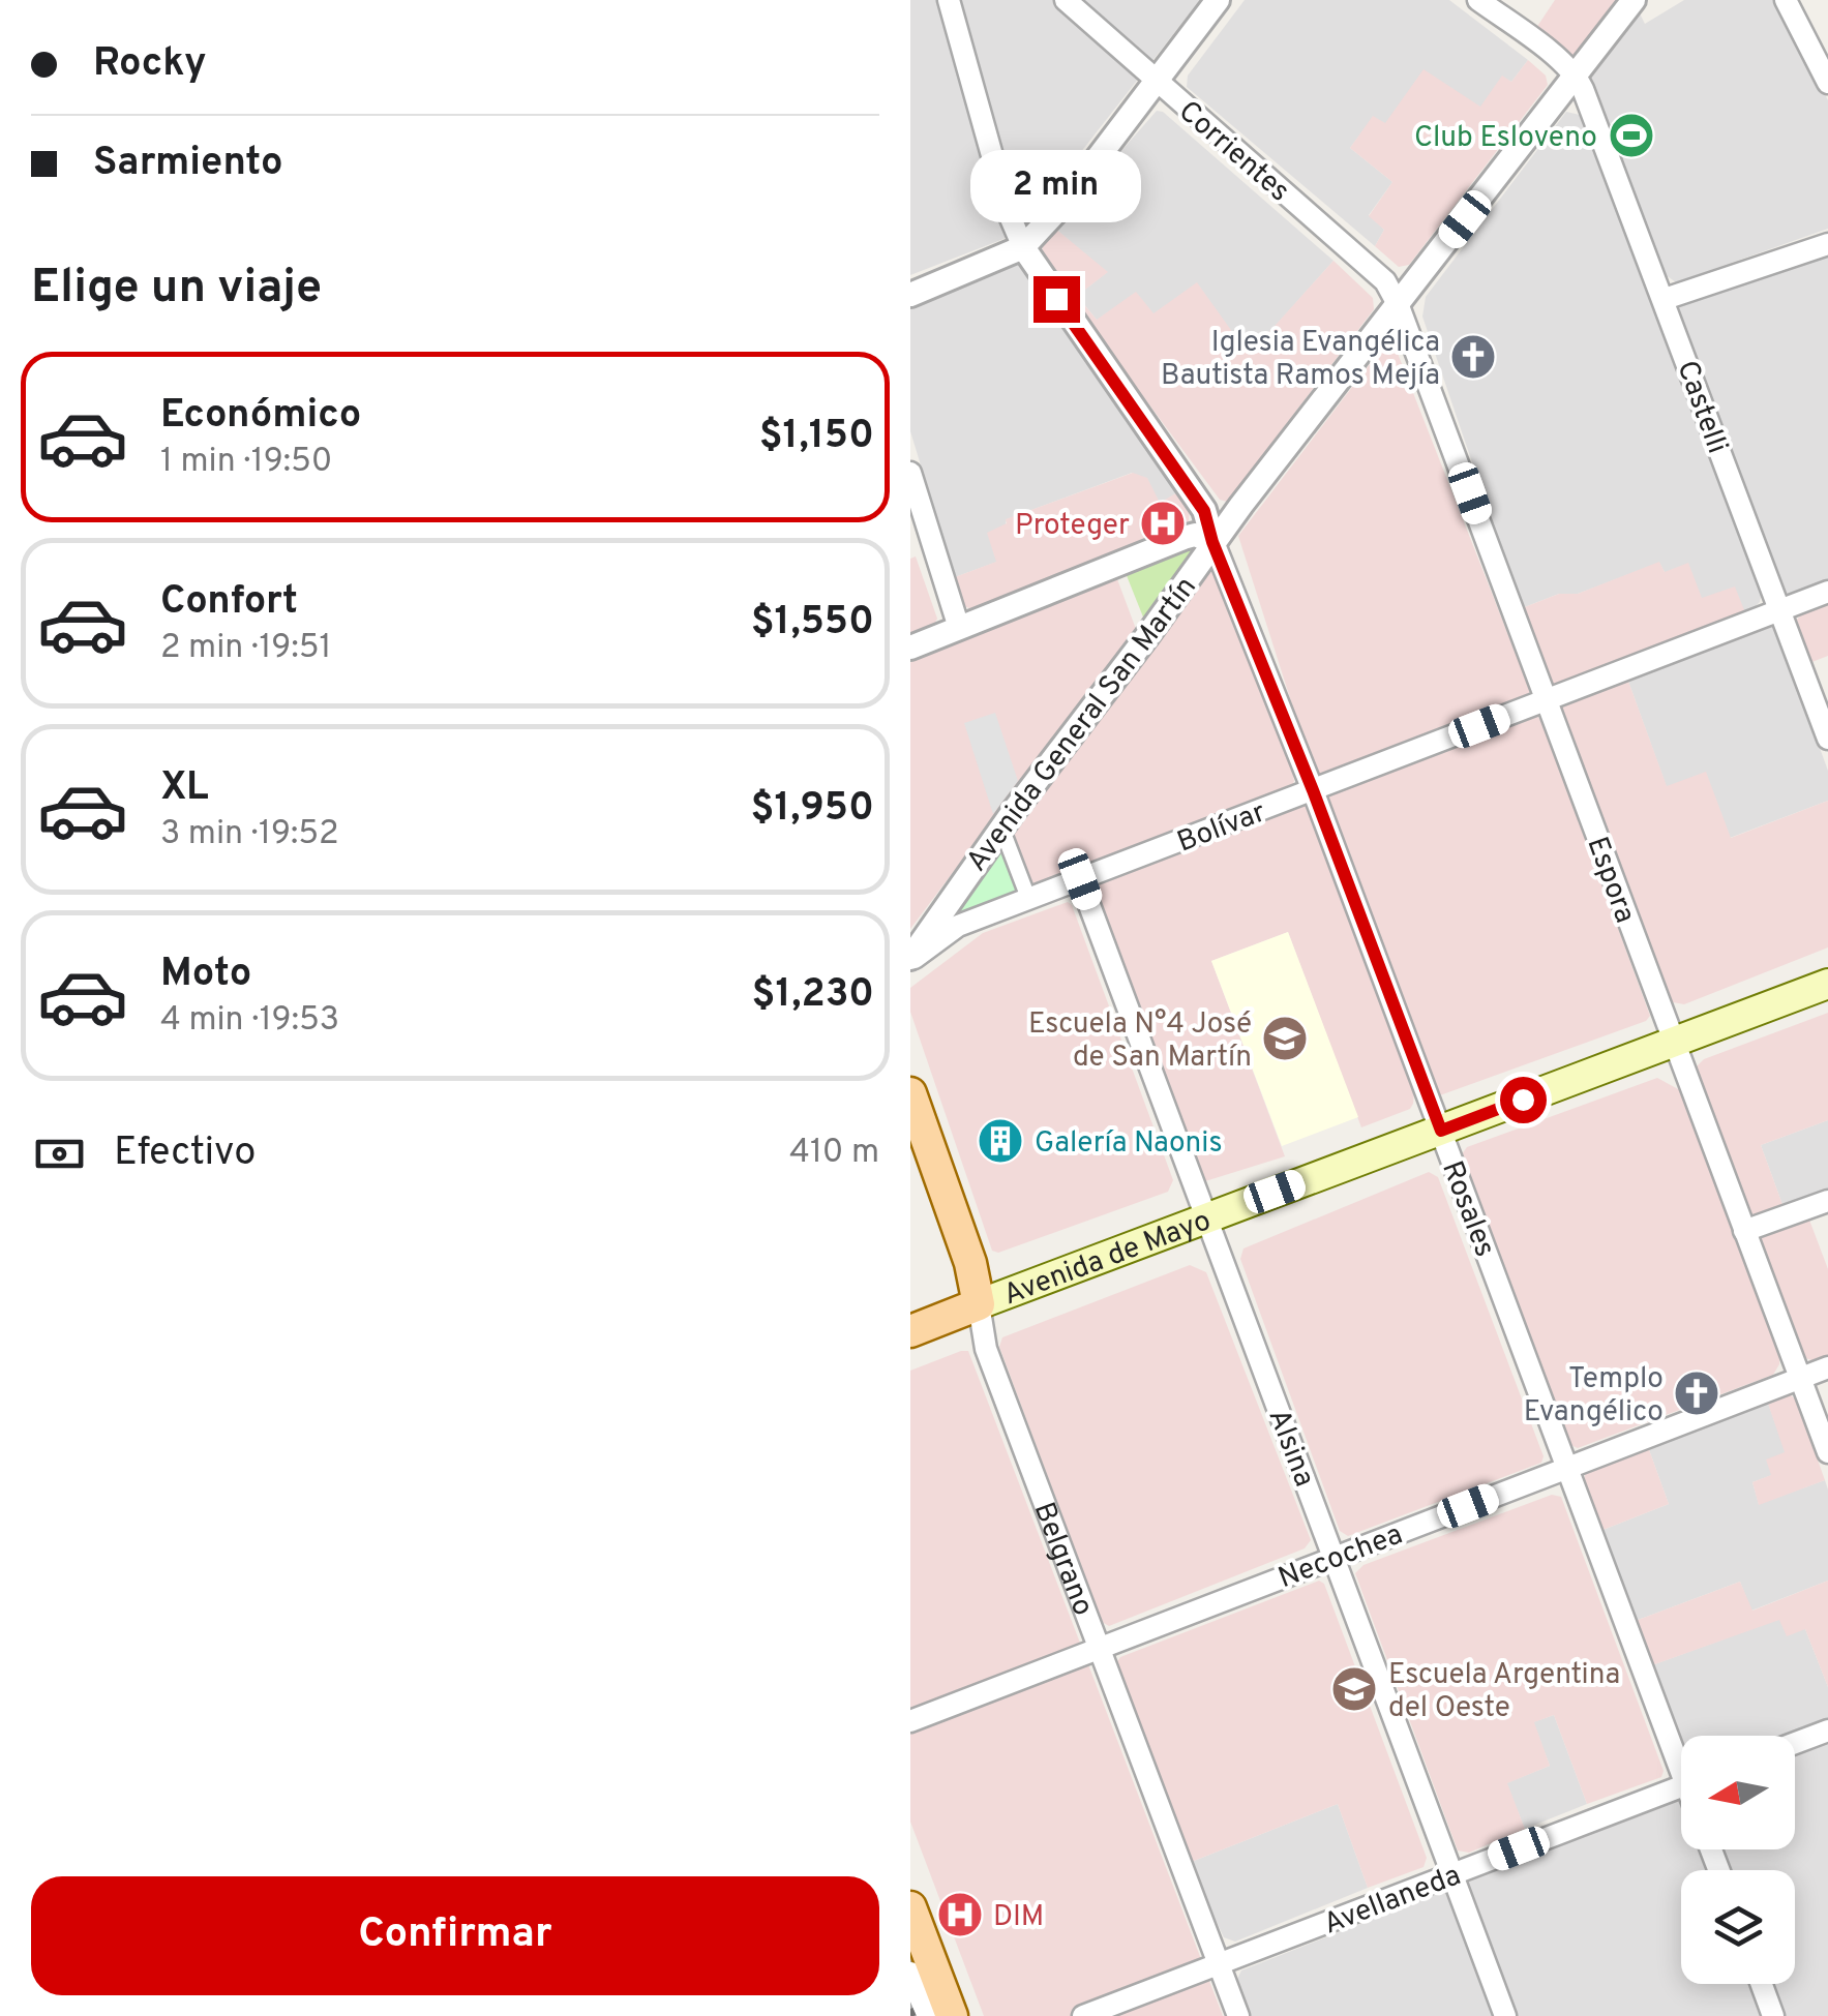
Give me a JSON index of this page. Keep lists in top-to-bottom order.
{
  "streets": {
    "main road": ["Avenida de Mayo", "Belgrano"],
    "street": [
      "Corrientes",
      "Castelli",
      "Avenida General San Martín",
      "Bolívar",
      "Espora",
      "Rosales",
      "Alsina",
      "Necochea",
      "Avellaneda"
    ]
  },
  "crossings": [
    ["Corrientes", "Avenida General San Martín"],
    ["Corrientes", "Espora"],
    ["Castelli", "Avenida General San Martín"],
    ["Castelli", "Bolívar"],
    ["Avenida General San Martín", "Bolívar"],
    ["Avenida General San Martín", "Espora"],
    ["Avenida General San Martín", "Rosales"],
    ["Bolívar", "Espora"],
    ["Bolívar", "Rosales"],
    ["Bolívar", "Alsina"],
    ["Espora", "Avenida de Mayo"],
    ["Espora", "Necochea"],
    ["Rosales", "Avenida de Mayo"],
    ["Rosales", "Necochea"],
    ["Avenida de Mayo", "Alsina"],
    ["Avenida de Mayo", "Belgrano"],
    ["Alsina", "Necochea"],
    ["Alsina", "Avellaneda"],
    ["Necochea", "Belgrano"],
    ["Belgrano", "Avellaneda"]
  ],
  "places": {
    "sports": ["Club Esloveno"],
    "church": ["Iglesia Evangélica Bautista Ramos Mejía", "Templo Evangélico"],
    "hospital": ["Proteger", "DIM"],
    "school or university": ["Escuela N°4 José de San Martín", "Escuela Argentina del Oeste"],
    "building": ["Galería Naonis"]
  },
  "north": "left",
  "page": {
    "banner": ["Rocky", "Sarmiento"],
    "bubble": "2 min",
    "heading": "Elige un viaje",
    "list": [
      {
        "name": "Económico",
        "note": "1 min · 19:50",
        "value": "$1,150"
      },
      {
        "name": "Confort",
        "note": "2 min · 19:51",
        "value": "$1,550"
      },
      {
        "name": "XL",
        "note": "3 min · 19:52",
        "value": "$1,950"
      },
      {
        "name": "Moto",
        "note": "4 min · 19:53",
        "value": "$1,230"
      }
    ],
    "pay": ["Efectivo", "410 m"],
    "buttons": "Confirmar"
  }
}
